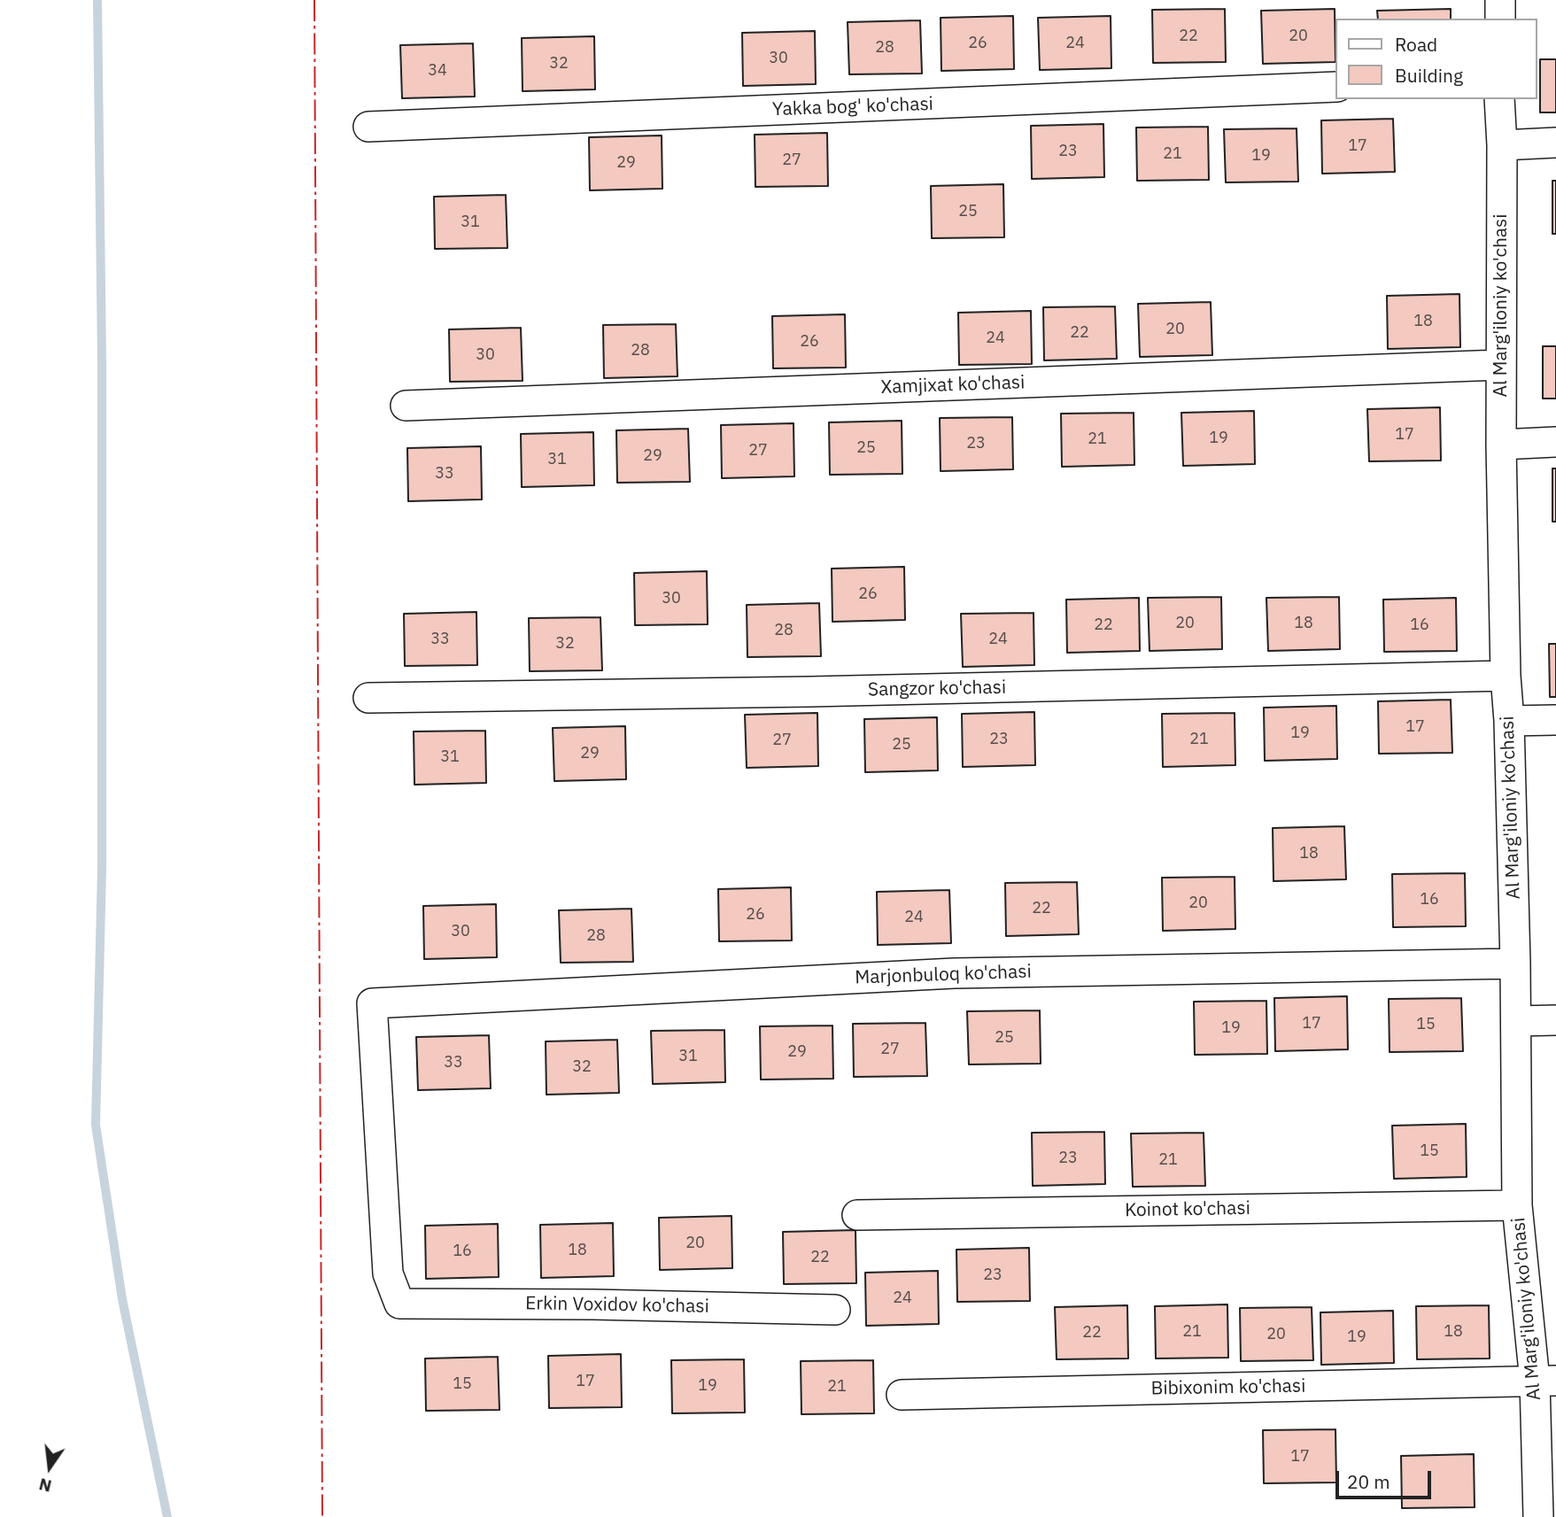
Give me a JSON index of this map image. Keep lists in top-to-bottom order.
{
  "streets": {
    "street": [
      "Yakka bog' ko'chasi",
      "Al Marg'iloniy ko'chasi",
      "Xamjixat ko'chasi",
      "Sangzor ko'chasi",
      "Marjonbuloq ko'chasi",
      "Koinot ko'chasi",
      "Erkin Voxidov ko'chasi",
      "Bibixonim ko'chasi"
    ]
  },
  "crossings": [
    ["Al Marg'iloniy ko'chasi", "Xamjixat ko'chasi"],
    ["Al Marg'iloniy ko'chasi", "Sangzor ko'chasi"],
    ["Al Marg'iloniy ko'chasi", "Marjonbuloq ko'chasi"],
    ["Al Marg'iloniy ko'chasi", "Koinot ko'chasi"],
    ["Al Marg'iloniy ko'chasi", "Bibixonim ko'chasi"],
    ["Marjonbuloq ko'chasi", "Erkin Voxidov ko'chasi"]
  ],
  "house_numbers": [
    "22",
    "20",
    "26",
    "24",
    "28",
    "30",
    "32",
    "34",
    "17",
    "23",
    "21",
    "19",
    "27",
    "29",
    "25",
    "31",
    "18",
    "20",
    "22",
    "24",
    "26",
    "28",
    "30",
    "17",
    "19",
    "21",
    "23",
    "25",
    "27",
    "29",
    "31",
    "33",
    "26",
    "30",
    "20",
    "18",
    "22",
    "16",
    "28",
    "33",
    "24",
    "32",
    "17",
    "19",
    "23",
    "21",
    "27",
    "25",
    "29",
    "31",
    "18",
    "16",
    "20",
    "22",
    "26",
    "24",
    "30",
    "28",
    "17",
    "15",
    "19",
    "25",
    "27",
    "29",
    "31",
    "33",
    "32",
    "15",
    "23",
    "21",
    "20",
    "18",
    "16",
    "22",
    "23",
    "24",
    "21",
    "18",
    "22",
    "20",
    "19",
    "17",
    "15",
    "19",
    "21",
    "17"
  ],
  "legend": ["Road", "Building"],
  "scale_bar": "20 m",
  "north": "bottom"
}
